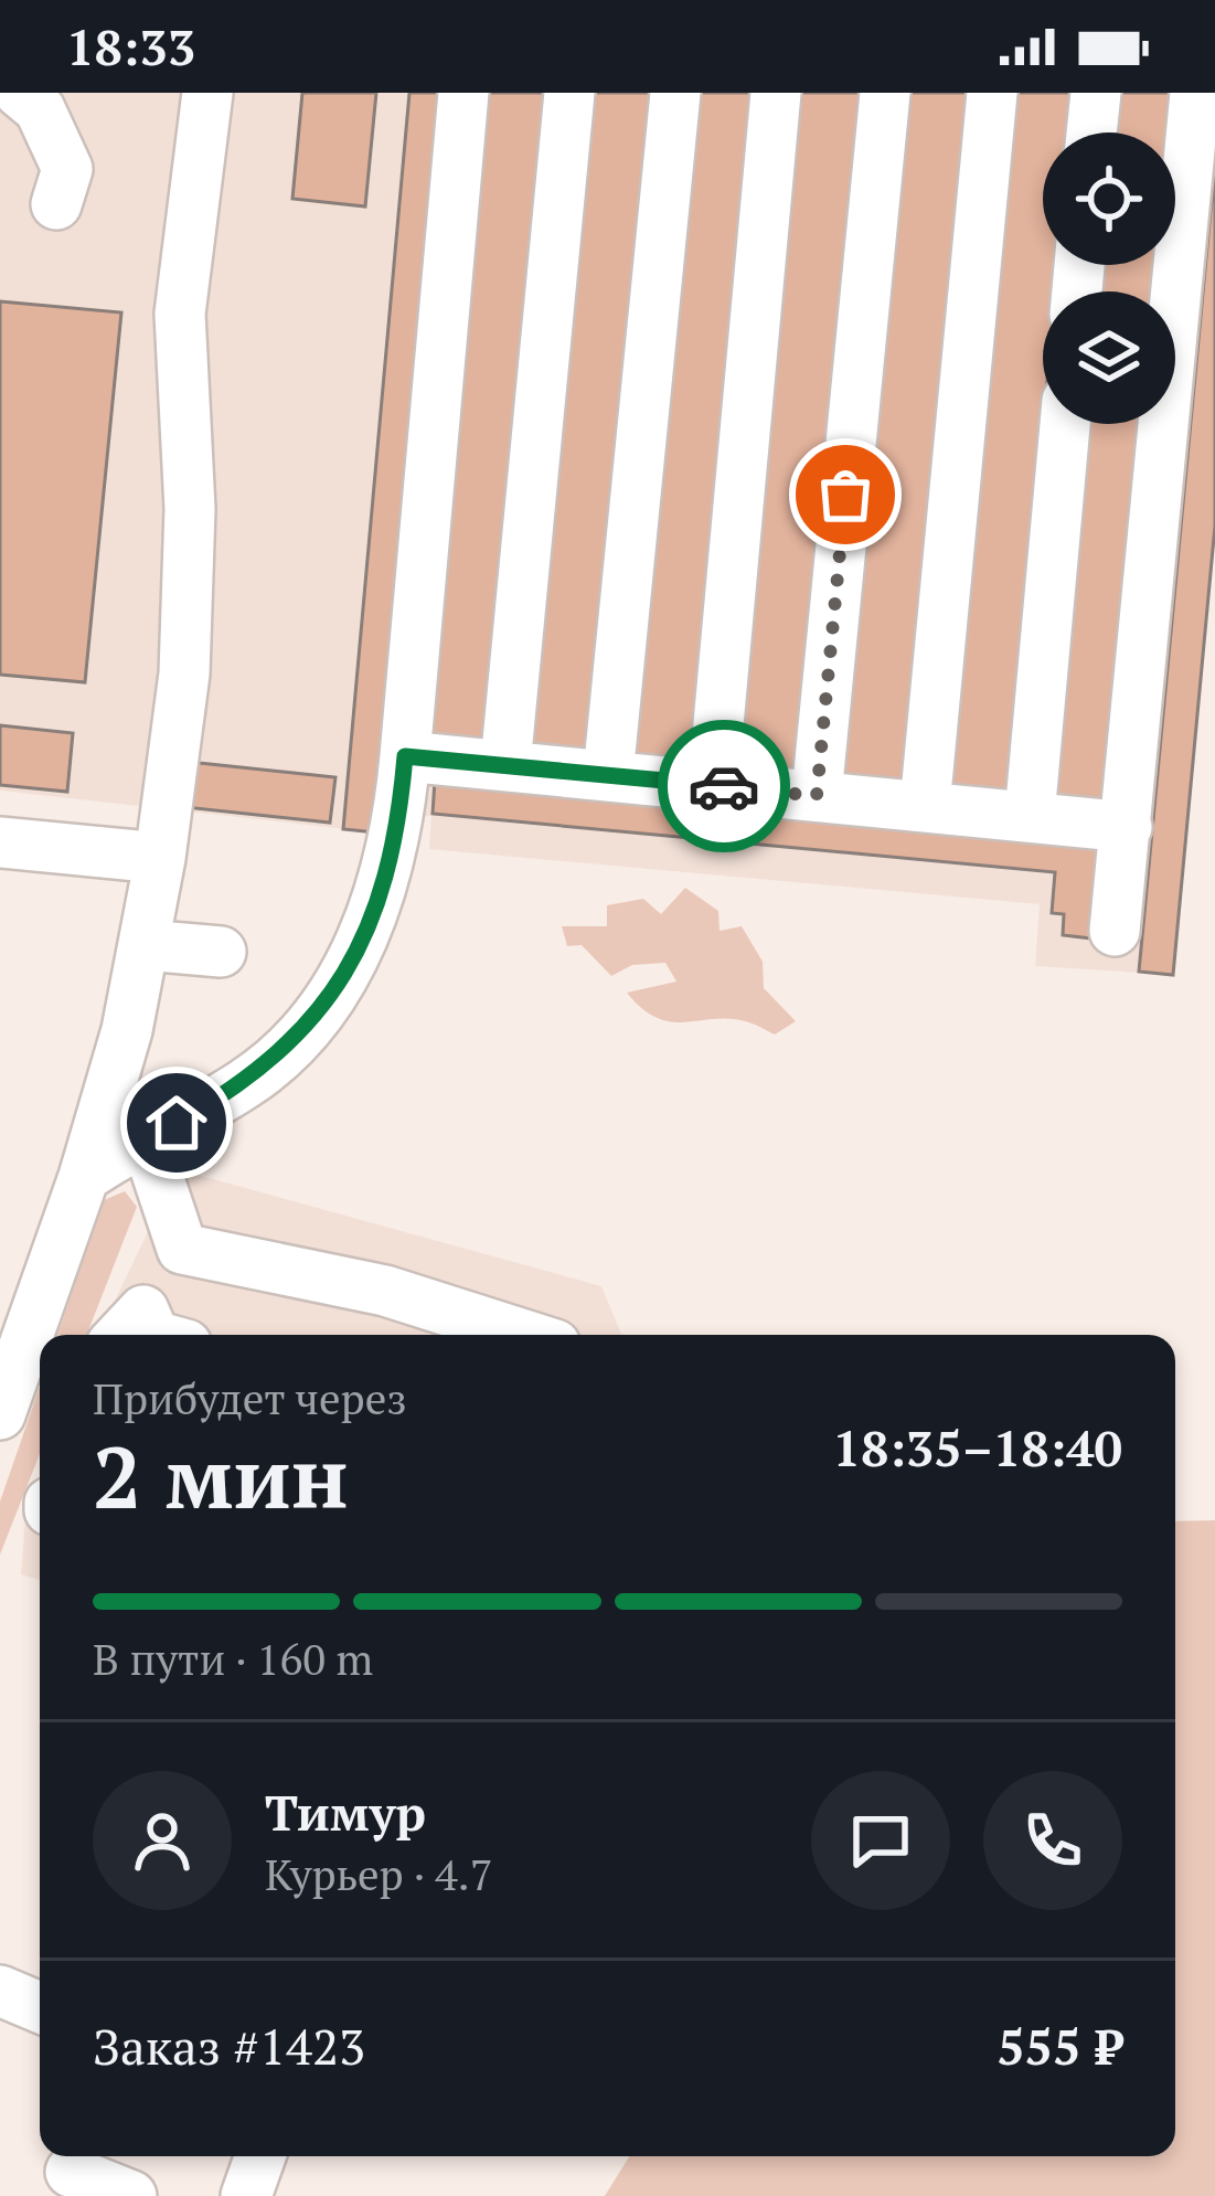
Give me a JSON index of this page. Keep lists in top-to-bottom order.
{
  "page": {
    "status": "18:33",
    "heading": ["2 мин", "Прибудет через", "18:35–18:40"],
    "panel": [
      "Тимур",
      "Курьер · 4.7",
      "Заказ #1423",
      "555 ₽"
    ],
    "bar": "В пути · 160 m"
  }
}
